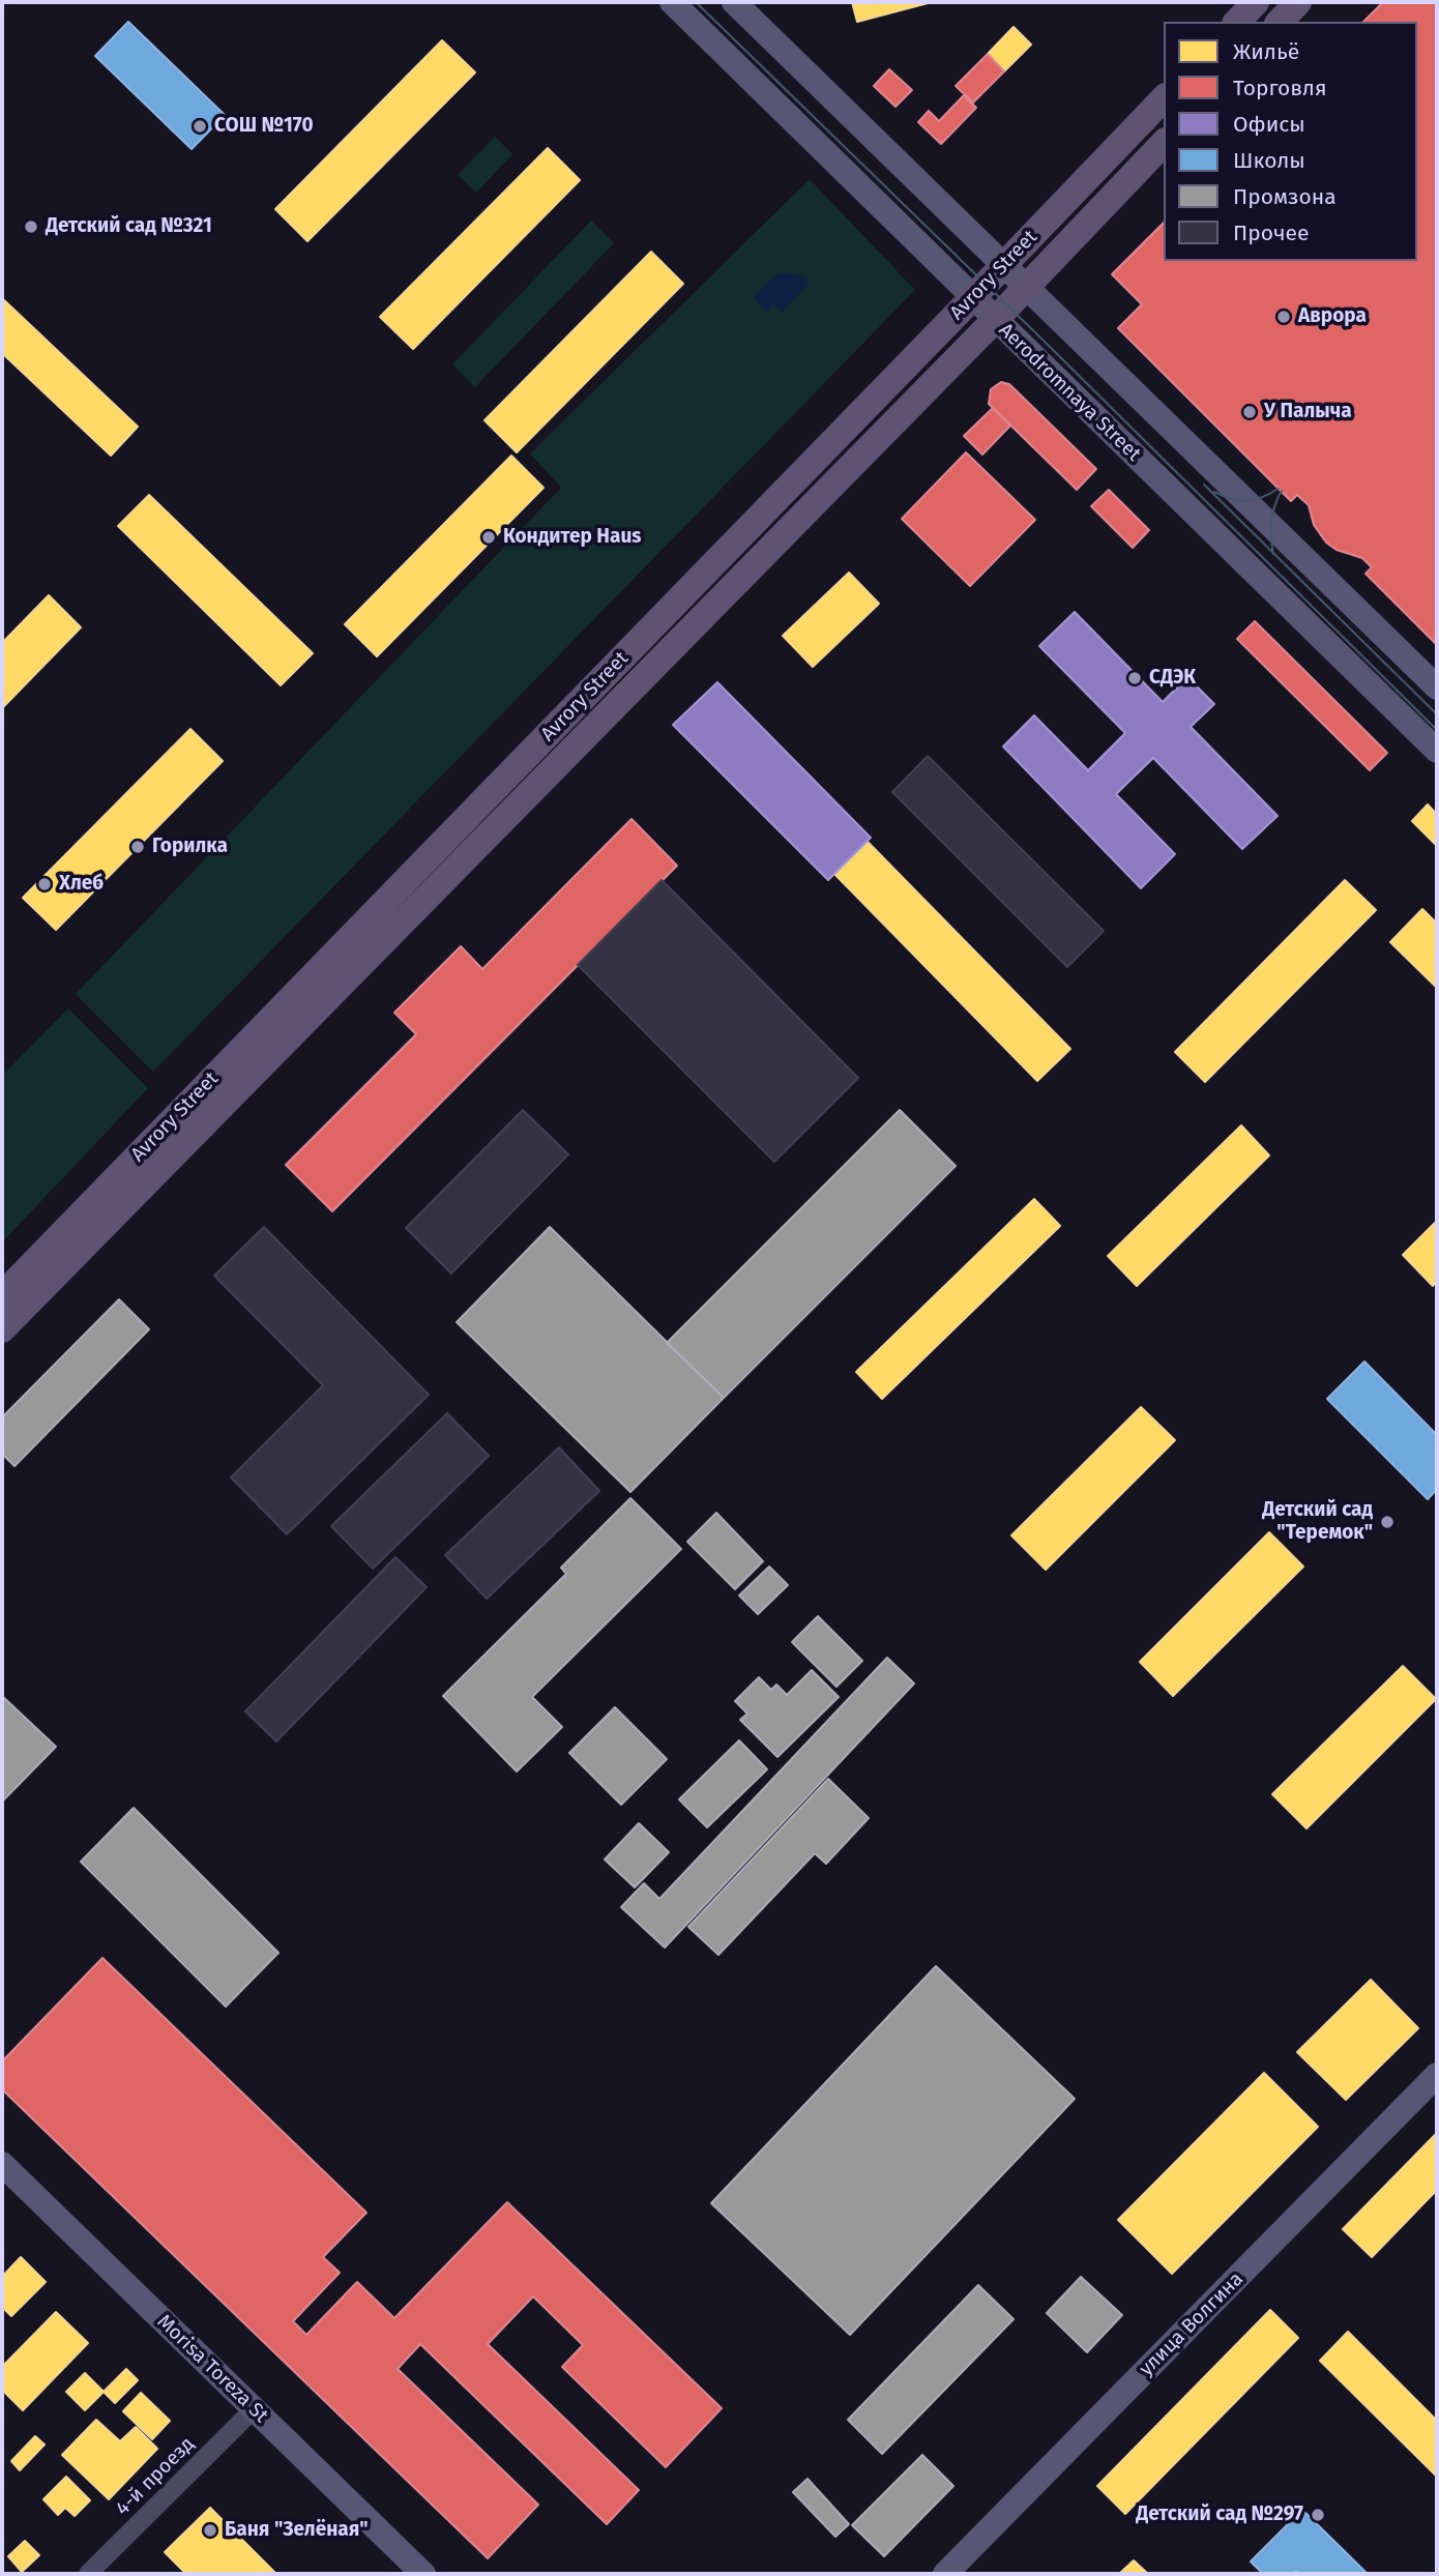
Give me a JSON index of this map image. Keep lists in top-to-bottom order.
{
  "streets": {
    "main road": [
      "Avrory Street",
      "Aerodromnaya Street",
      "улица Волгина",
      "Morisa Toreza St"
    ],
    "street": ["4-й проезд"]
  },
  "crossings": [
    ["Avrory Street", "Aerodromnaya Street"],
    ["Morisa Toreza St", "4-й проезд"]
  ],
  "places": [
    "СОШ №170",
    "Детский сад №321",
    "Аврора",
    "У Палыча",
    "Кондитер Haus",
    "СДЭК",
    "Горилка",
    "Хлеб",
    "Детский сад \"Теремок\"",
    "Детский сад №297",
    "Баня \"Зелёная\""
  ],
  "legend": [
    "Жильё",
    "Торговля",
    "Офисы",
    "Школы",
    "Промзона",
    "Прочее"
  ]
}
